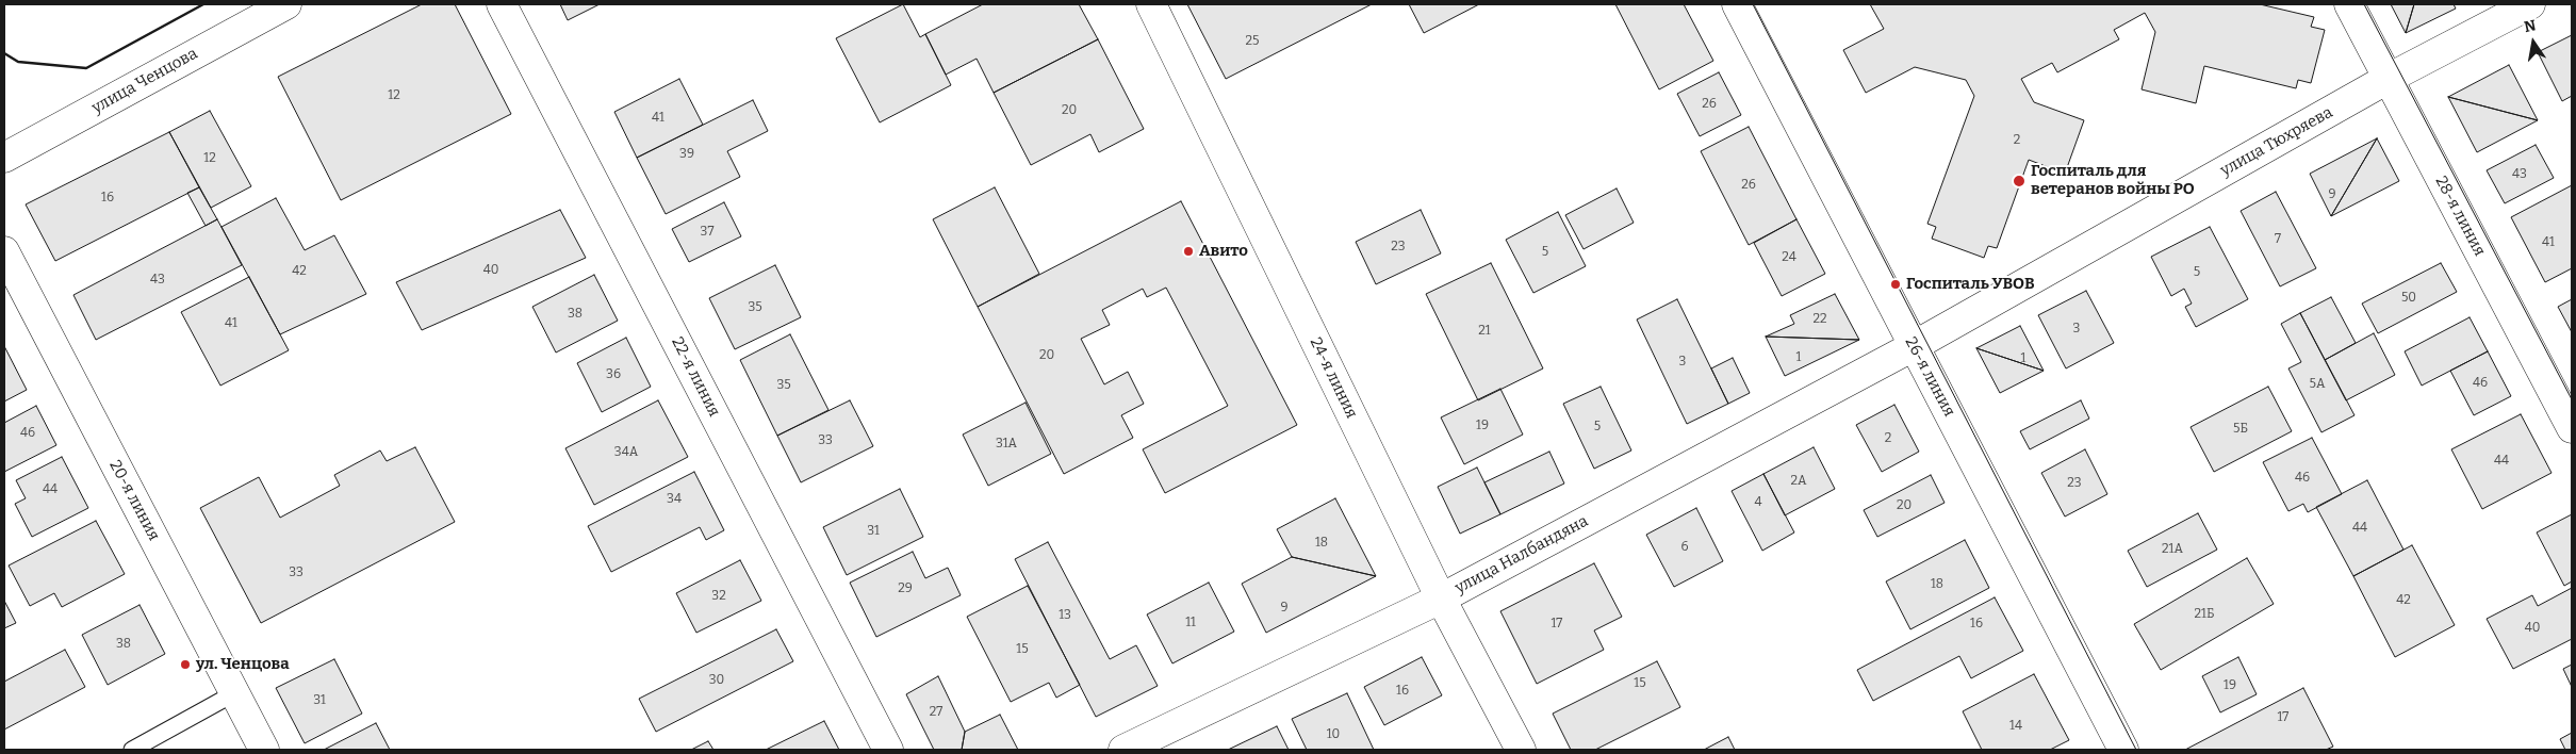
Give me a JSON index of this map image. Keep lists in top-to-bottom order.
{
  "streets": {
    "street": [
      "улица Ченцова",
      "улица Тюхряева",
      "28-я линия",
      "22-я линия",
      "26-я линия",
      "24-я линия",
      "20-я линия",
      "улица Налбандяна"
    ]
  },
  "crossings": [
    ["улица Тюхряева", "28-я линия"],
    ["улица Тюхряева", "26-я линия"],
    ["улица Тюхряева", "улица Налбандяна"],
    ["26-я линия", "улица Налбандяна"],
    ["24-я линия", "улица Налбандяна"]
  ],
  "places": [
    "Госпиталь для ветеранов войны РО",
    "Авито",
    "Госпиталь УВОВ",
    "ул. Ченцова"
  ],
  "house_numbers": [
    "25",
    "12",
    "26",
    "20",
    "41",
    "2",
    "39",
    "12",
    "43",
    "26",
    "9",
    "16",
    "37",
    "7",
    "41",
    "23",
    "5",
    "24",
    "40",
    "42",
    "5",
    "43",
    "50",
    "35",
    "38",
    "22",
    "41",
    "3",
    "21",
    "20",
    "1",
    "1",
    "3",
    "36",
    "46",
    "5А",
    "35",
    "19",
    "5",
    "5Б",
    "46",
    "2",
    "33",
    "31А",
    "34А",
    "44",
    "46",
    "2А",
    "23",
    "44",
    "34",
    "4",
    "20",
    "44",
    "31",
    "18",
    "6",
    "21А",
    "33",
    "18",
    "29",
    "32",
    "42",
    "9",
    "21Б",
    "13",
    "11",
    "17",
    "16",
    "40",
    "38",
    "15",
    "30",
    "15",
    "19",
    "16",
    "31",
    "27",
    "17",
    "14",
    "10"
  ],
  "north": "top"
}
